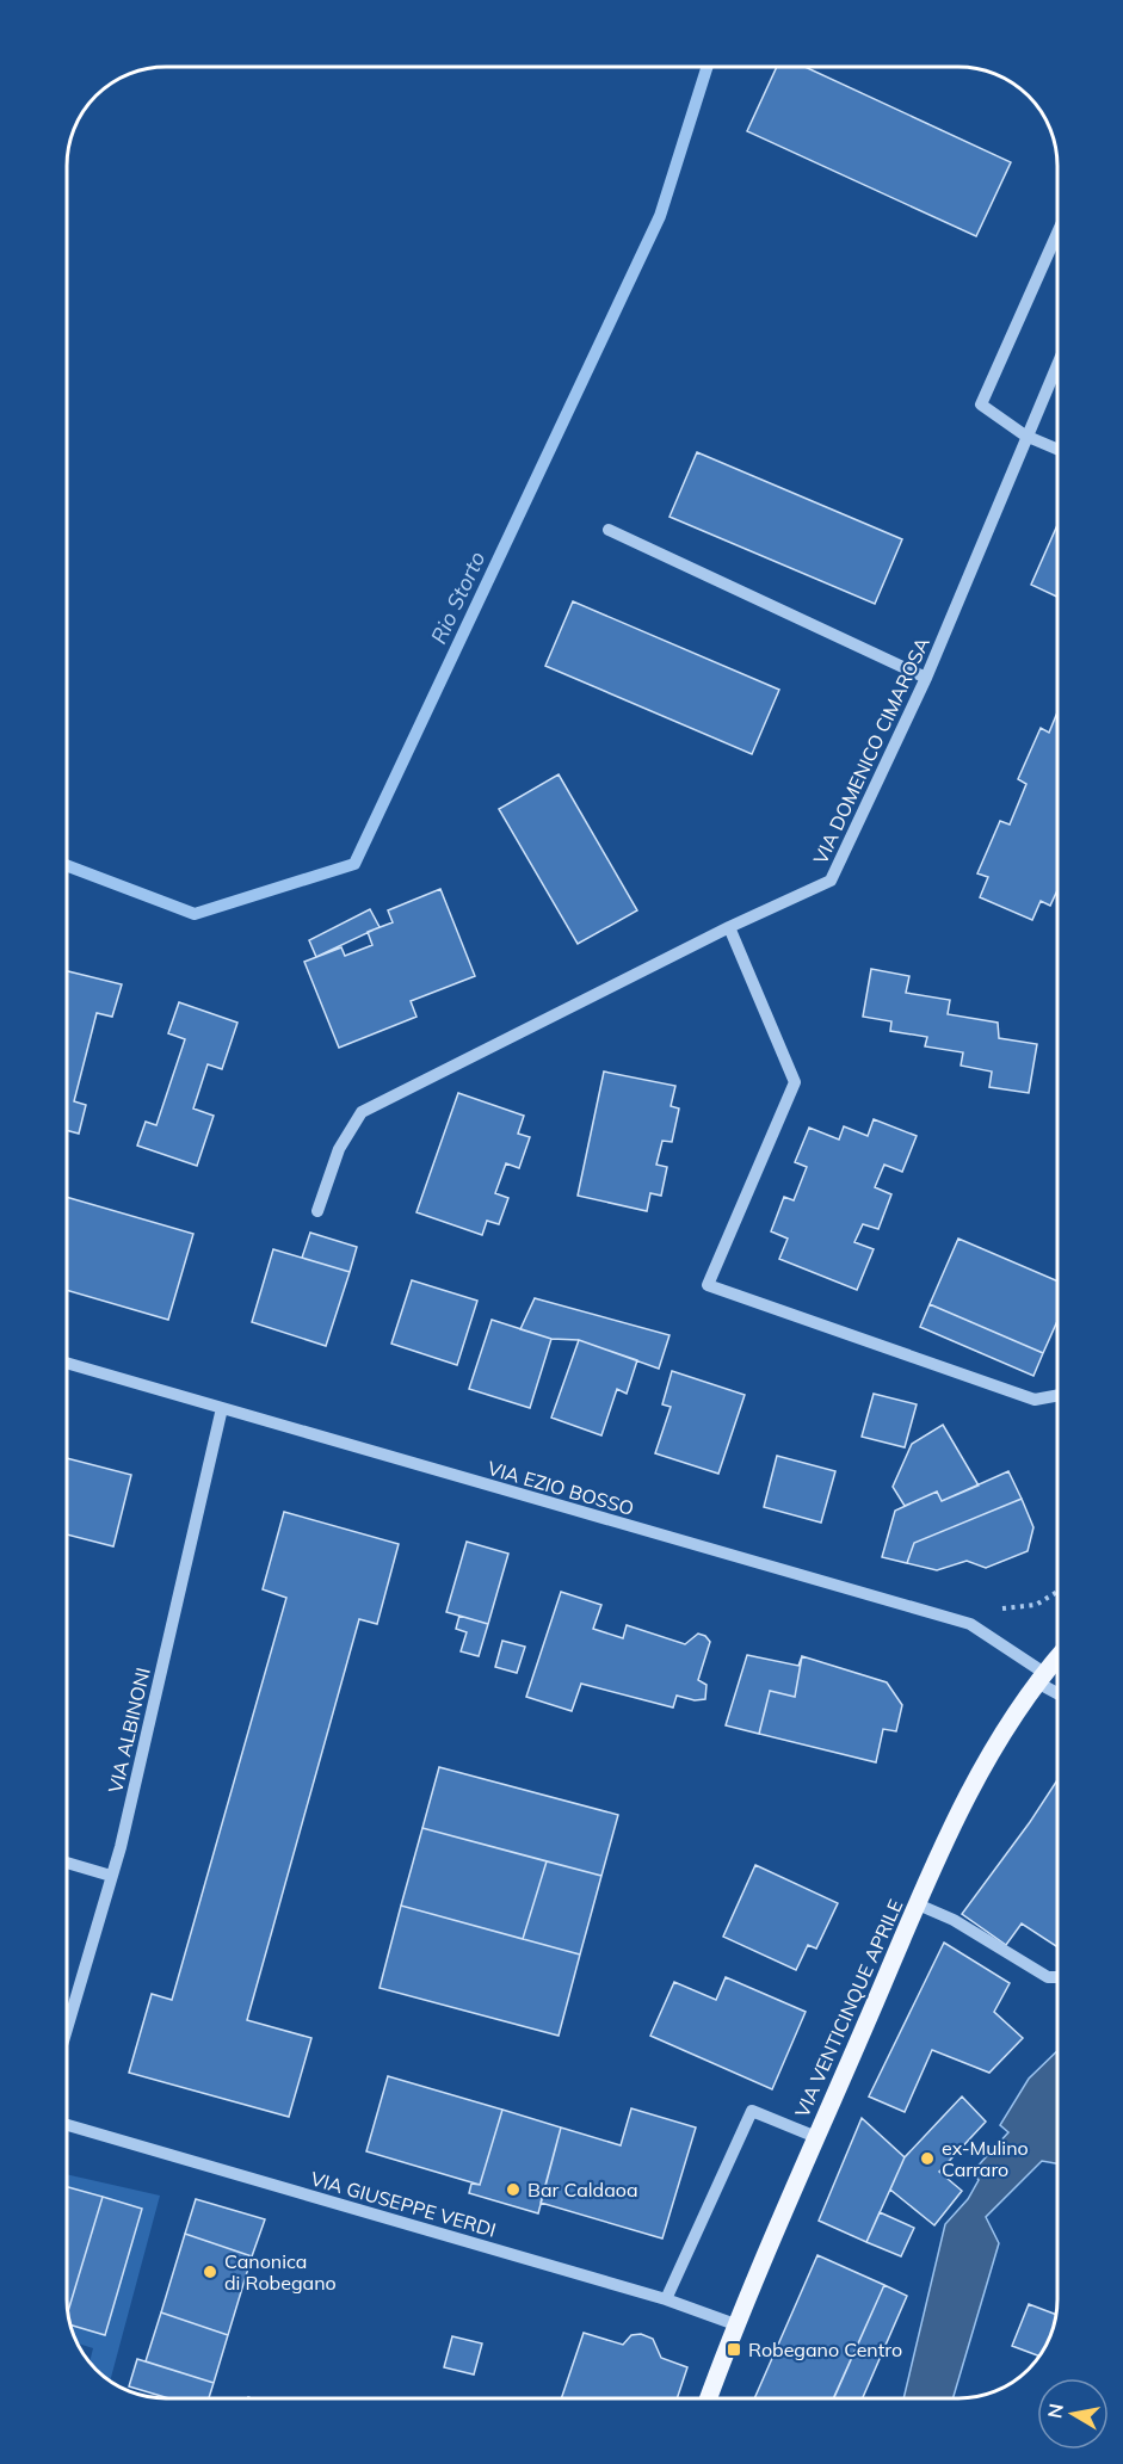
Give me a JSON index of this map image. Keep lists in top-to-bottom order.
{
  "streets": {
    "main road": ["VIA VENTICINQUE APRILE"],
    "street": [
      "VIA DOMENICO CIMAROSA",
      "VIA EZIO BOSSO",
      "VIA ALBINONI",
      "VIA GIUSEPPE VERDI"
    ]
  },
  "crossings": [
    ["VIA EZIO BOSSO", "VIA ALBINONI"],
    ["VIA EZIO BOSSO", "VIA VENTICINQUE APRILE"],
    ["VIA VENTICINQUE APRILE", "VIA GIUSEPPE VERDI"]
  ],
  "water": ["Rio Storto"],
  "places": {
    "other": ["ex-Mulino Carraro", "Bar Caldaoa", "Canonica di Robegano"],
    "transit": ["Robegano Centro"]
  },
  "north": "left"
}
